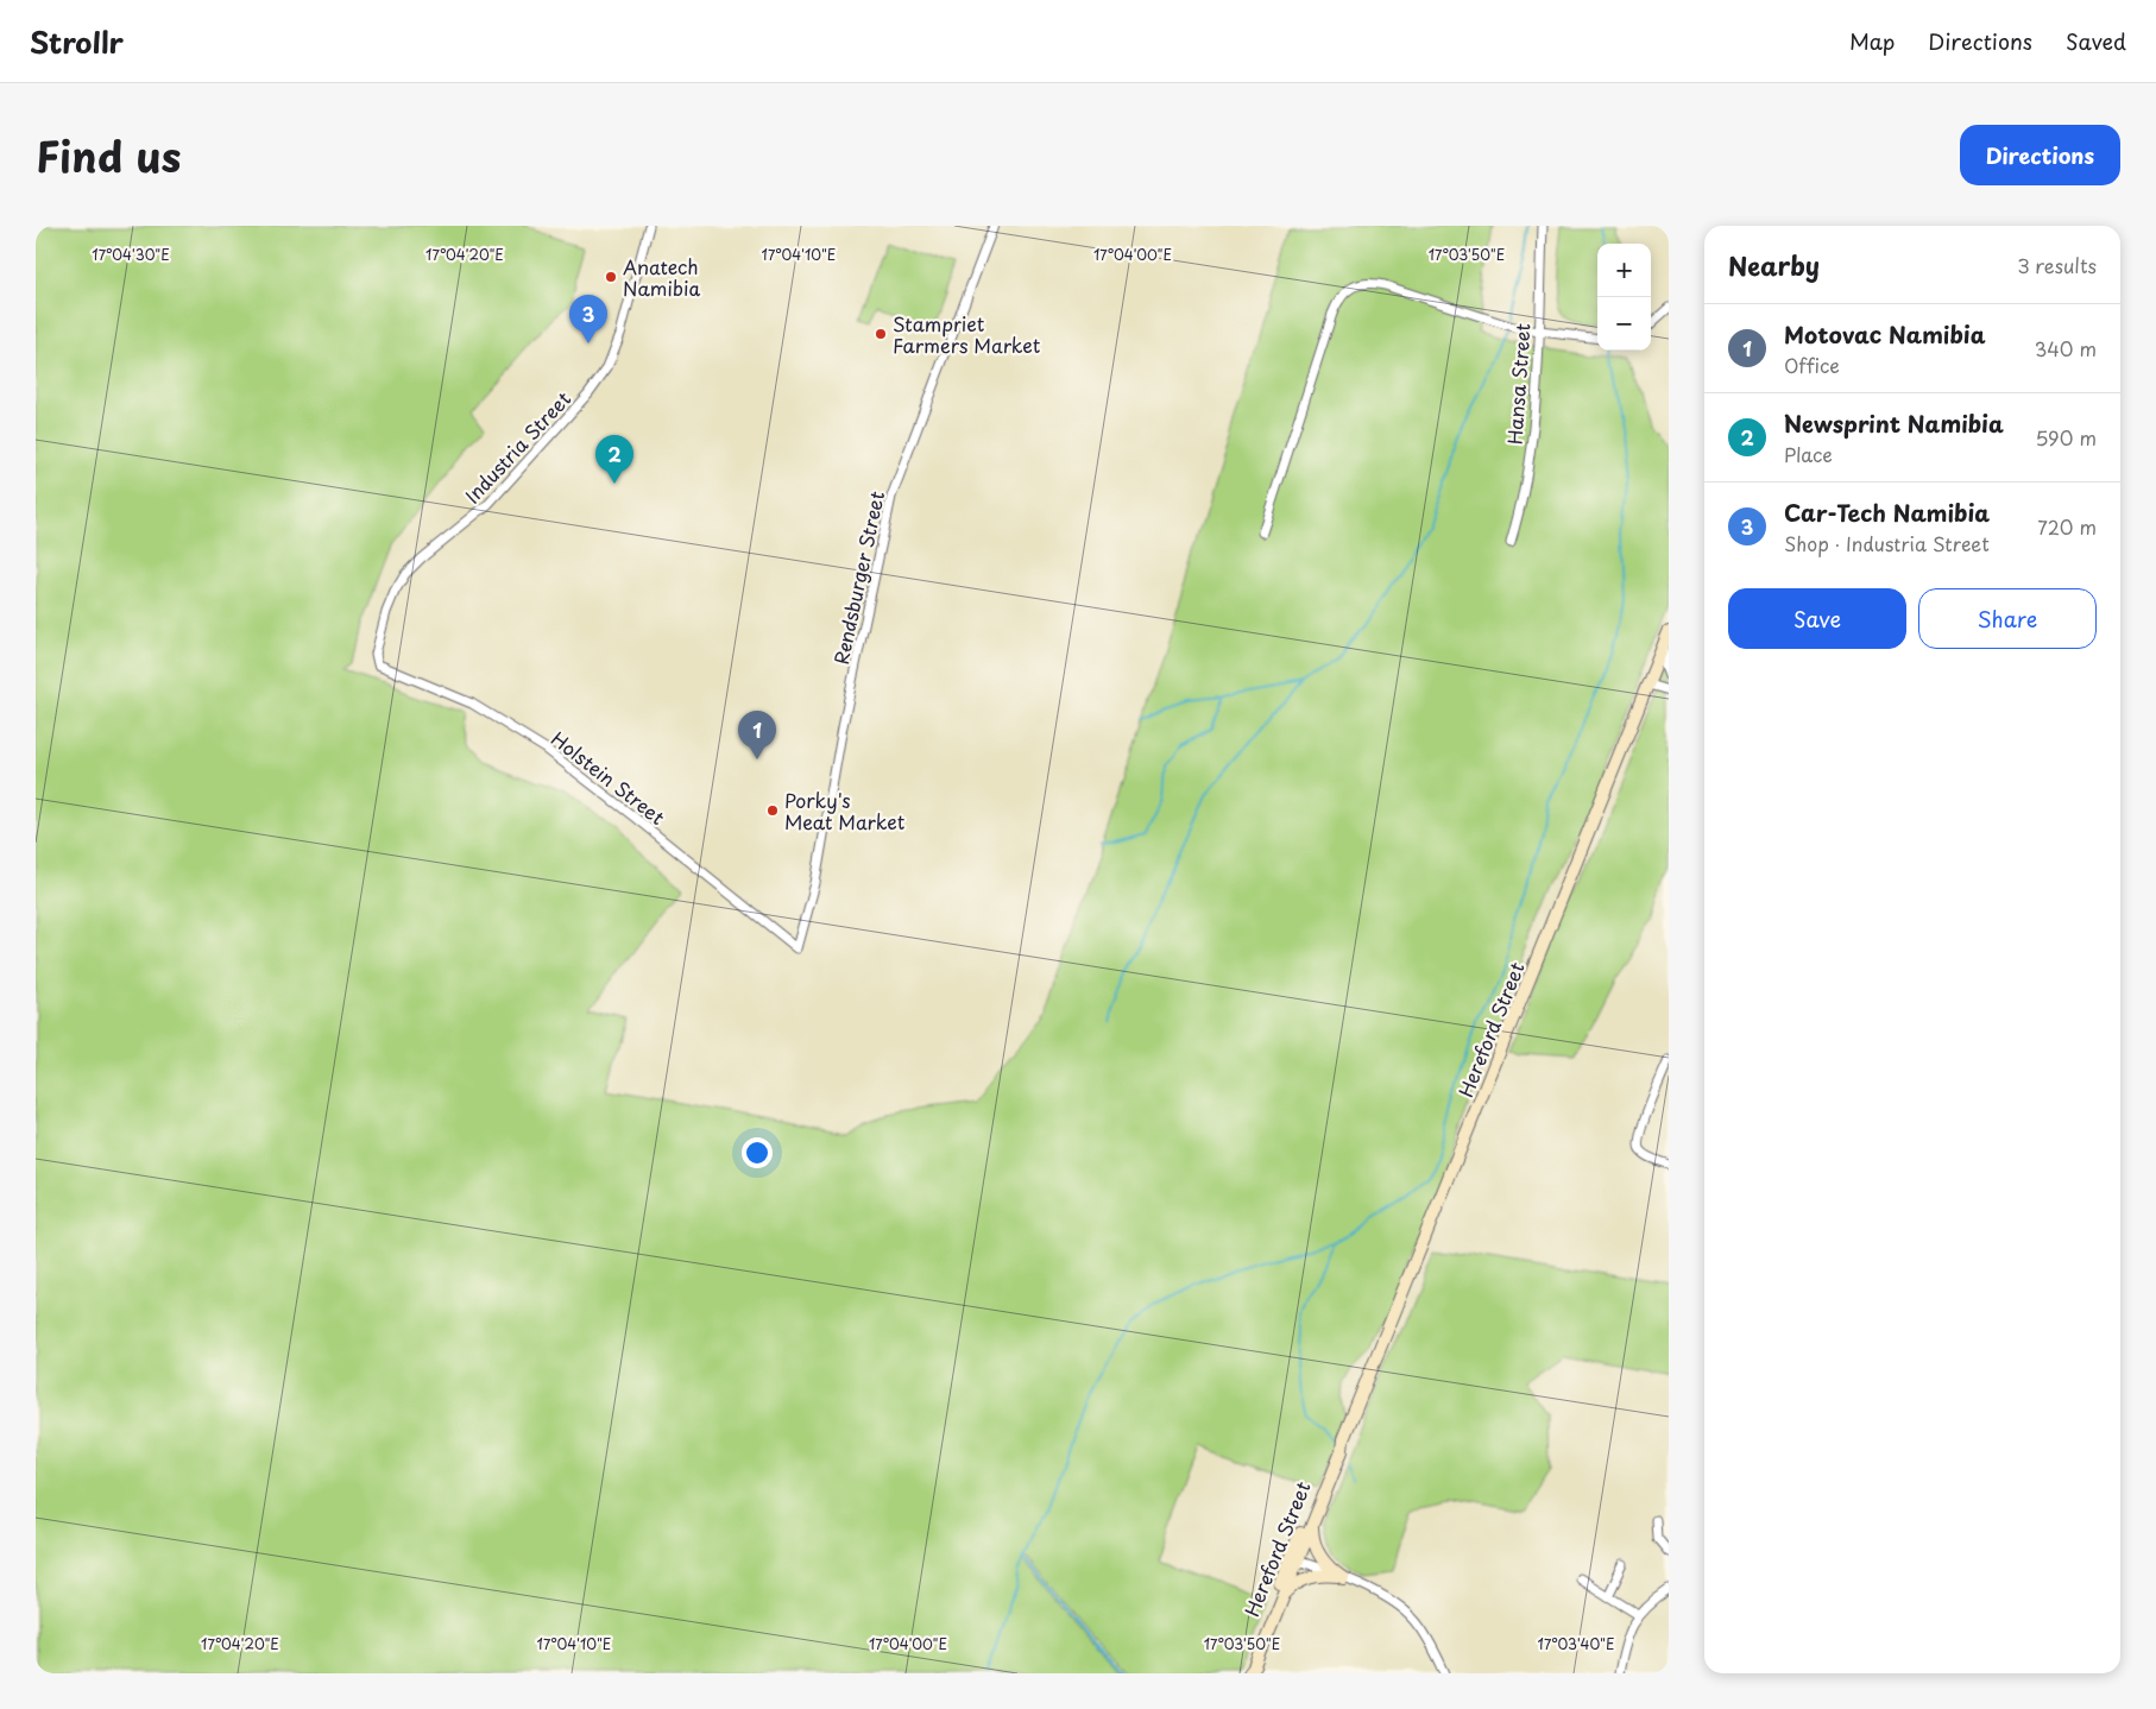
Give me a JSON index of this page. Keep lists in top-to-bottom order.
{
  "streets": {
    "main road": ["Hereford Street"],
    "street": [
      "Hansa Street",
      "Industria Street",
      "Rendsburger Street",
      "Holstein Street"
    ]
  },
  "crossings": [
    ["Industria Street", "Holstein Street"],
    ["Rendsburger Street", "Holstein Street"]
  ],
  "places": ["Anatech Namibia", "Stampriet Farmers Market", "Porky's Meat Market"],
  "page": {
    "header": "Strollr",
    "nav": ["Map", "Directions", "Saved"],
    "title": "Find us",
    "buttons": [
      "Directions",
      ["Save", "Share"]
    ],
    "heading": ["Nearby", "3 results"],
    "map_buttons": ["+", "−"],
    "pins": ["3", "2", "1"],
    "list": [
      {
        "mark": "1",
        "name": "Motovac Namibia",
        "note": "Office",
        "value": "340 m"
      },
      {
        "mark": "2",
        "name": "Newsprint Namibia",
        "note": "Place",
        "value": "590 m"
      },
      {
        "mark": "3",
        "name": "Car-Tech Namibia",
        "note": "Shop · Industria Street",
        "value": "720 m"
      }
    ]
  },
  "coordinates": [
    "17°04'30\"E",
    "17°04'20\"E",
    "17°04'10\"E",
    "17°04'00\"E",
    "17°03'50\"E",
    "17°03'40\"E"
  ]
}
